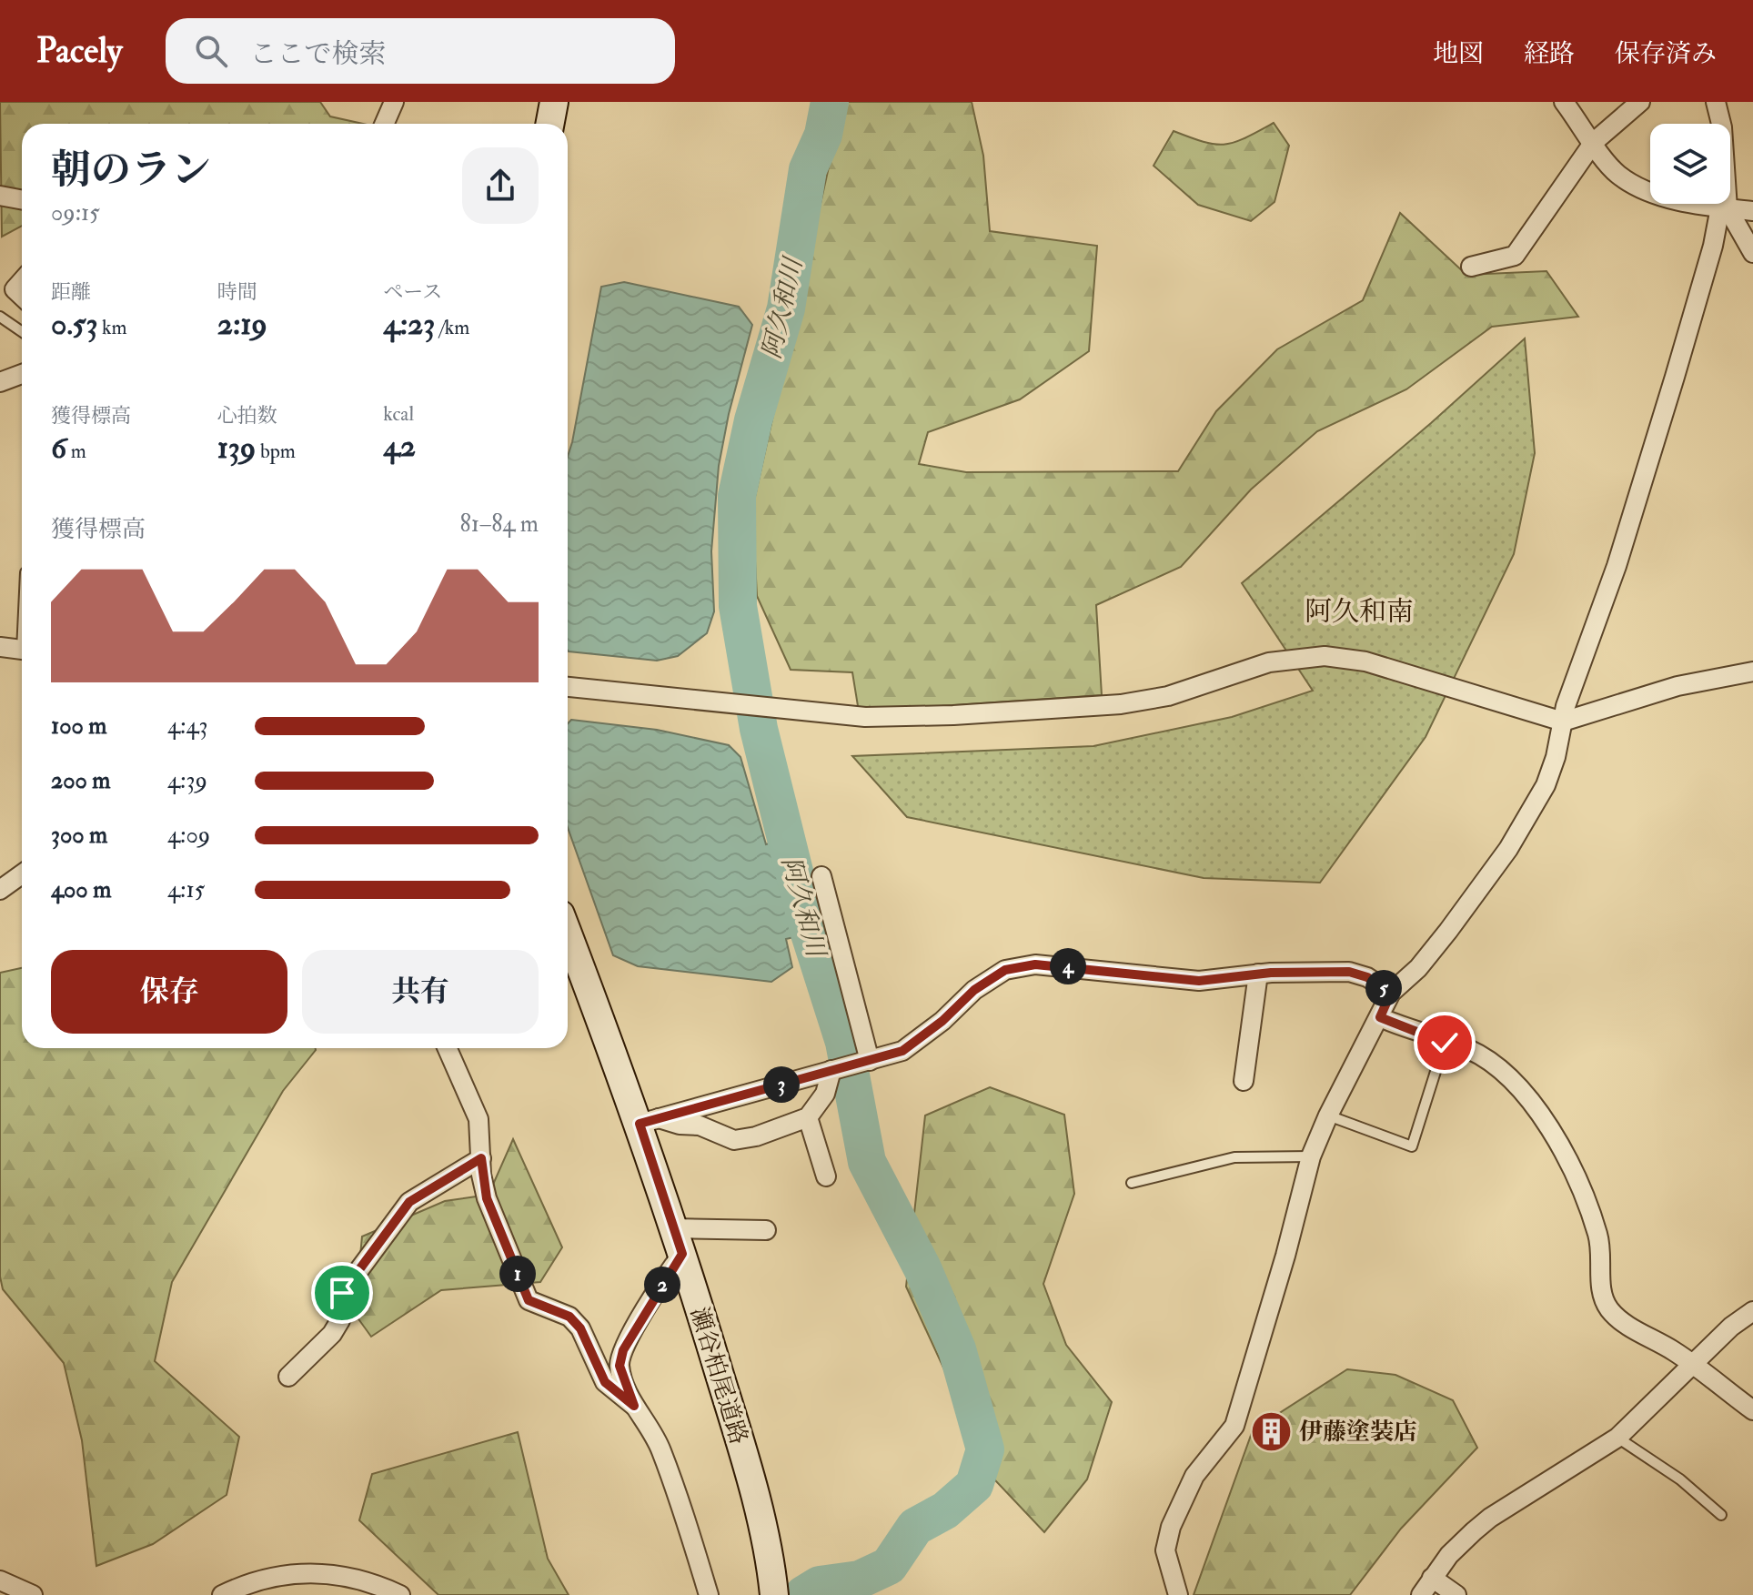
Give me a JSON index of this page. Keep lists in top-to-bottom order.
{
  "streets": {
    "main road": ["瀬谷柏尾道路"]
  },
  "districts": ["阿久和南"],
  "water": ["阿久和川"],
  "places": {
    "building": ["伊藤塗装店"]
  },
  "page": {
    "header": "Pacely",
    "search": "ここで検索",
    "nav": ["地図", "経路", "保存済み"],
    "heading": ["朝のラン", "09:15"],
    "stats": [
      ["距離", "0.53 km"],
      ["時間", "2:19"],
      ["ペース", "4:23 /km"],
      ["獲得標高", "6 m"],
      ["心拍数", "139 bpm"],
      ["kcal", "42"]
    ],
    "chart": ["獲得標高", "81–84 m"],
    "list": [
      {
        "name": "100 m",
        "note": "4:43"
      },
      {
        "name": "200 m",
        "note": "4:39"
      },
      {
        "name": "300 m",
        "note": "4:09"
      },
      {
        "name": "400 m",
        "note": "4:15"
      }
    ],
    "buttons": ["保存", "共有"],
    "pins": [
      "4",
      "5",
      "3",
      "1",
      "2"
    ]
  }
}
